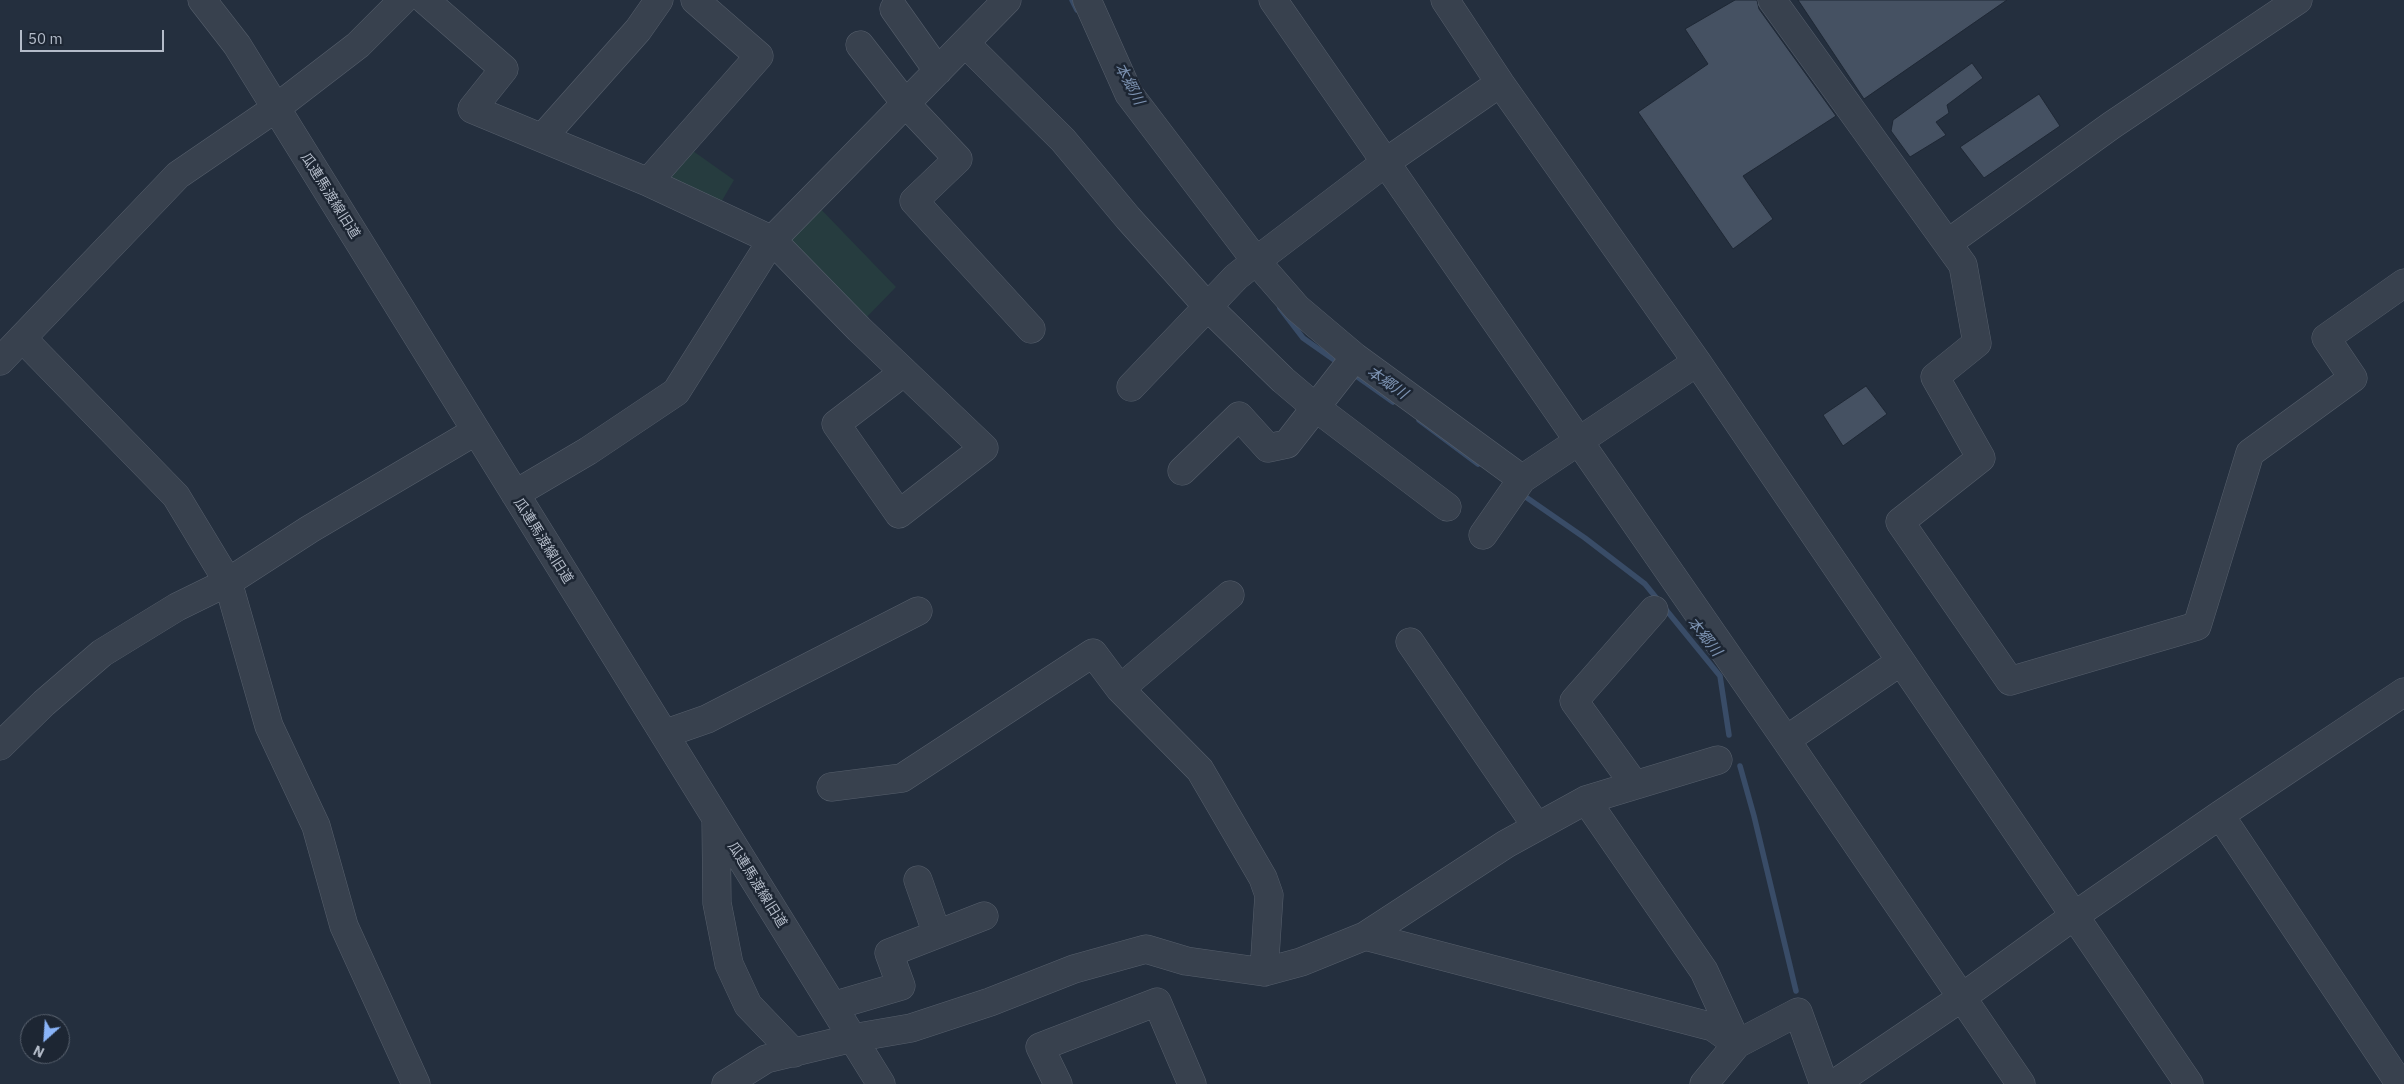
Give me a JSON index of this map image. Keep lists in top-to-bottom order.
{
  "streets": {
    "street": ["瓜連馬渡線旧道"]
  },
  "water": ["本郷川"],
  "scale_bar": "50 m",
  "north": "bottom left"
}
